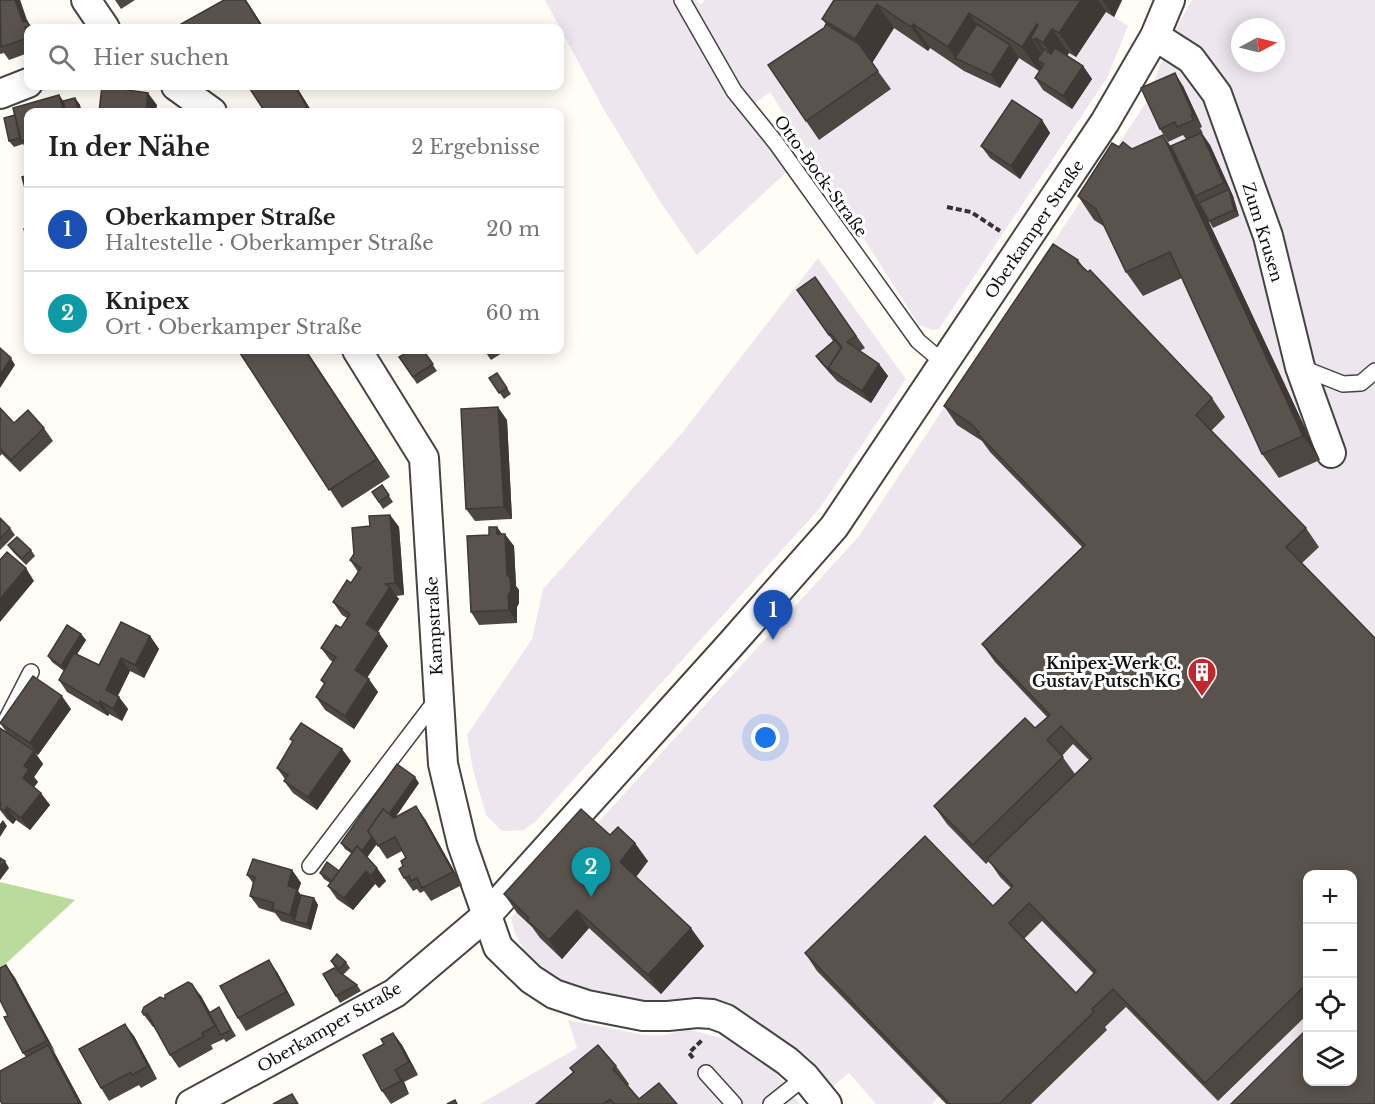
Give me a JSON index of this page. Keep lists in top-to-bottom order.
{
  "streets": {
    "street": ["Oberkamper Straße", "Zum Krusen", "Kampstraße"],
    "lane": ["Otto-Bock-Straße"]
  },
  "crossings": [
    ["Otto-Bock-Straße", "Oberkamper Straße"],
    ["Oberkamper Straße", "Zum Krusen"],
    ["Oberkamper Straße", "Kampstraße"]
  ],
  "places": {
    "building": ["Knipex-Werk C. Gustav Putsch KG"]
  },
  "north": "right",
  "page": {
    "search": "Hier suchen",
    "heading": ["In der Nähe", "2 Ergebnisse"],
    "list": [
      {
        "mark": "1",
        "name": "Oberkamper Straße",
        "note": "Haltestelle · Oberkamper Straße",
        "value": "20 m"
      },
      {
        "mark": "2",
        "name": "Knipex",
        "note": "Ort · Oberkamper Straße",
        "value": "60 m"
      }
    ],
    "pins": ["1", "2"],
    "map_buttons": ["+", "−"]
  }
}
